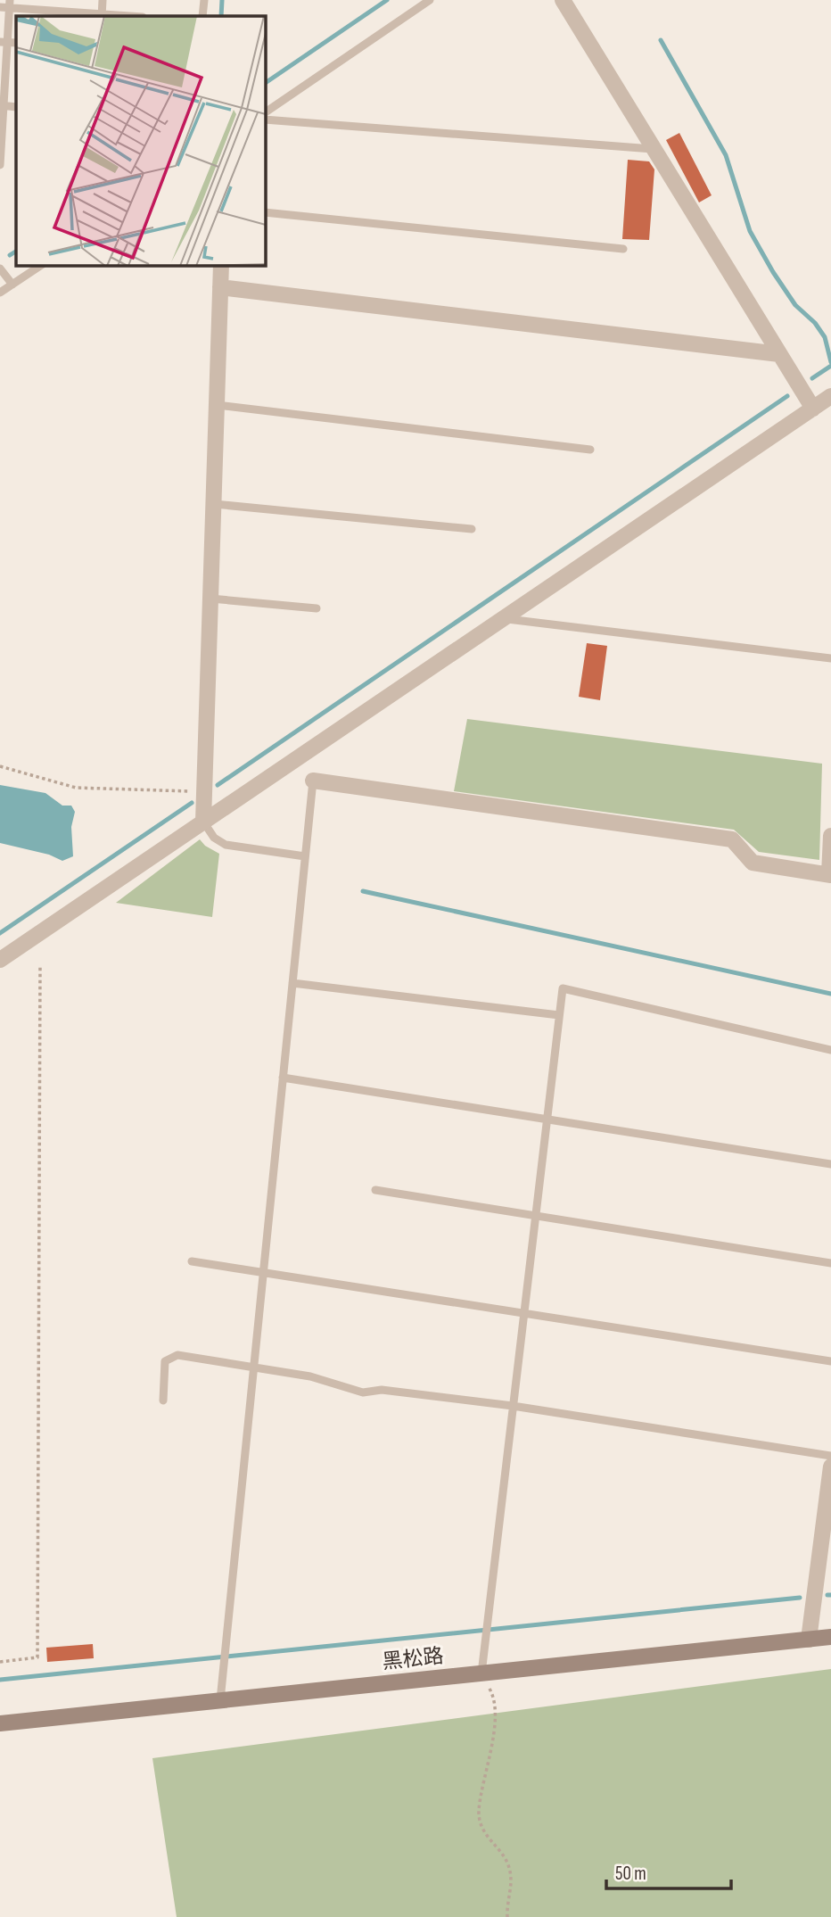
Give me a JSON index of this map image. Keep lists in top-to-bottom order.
{
  "streets": {
    "street": ["黑松路"]
  },
  "scale_bar": "50 m"
}
